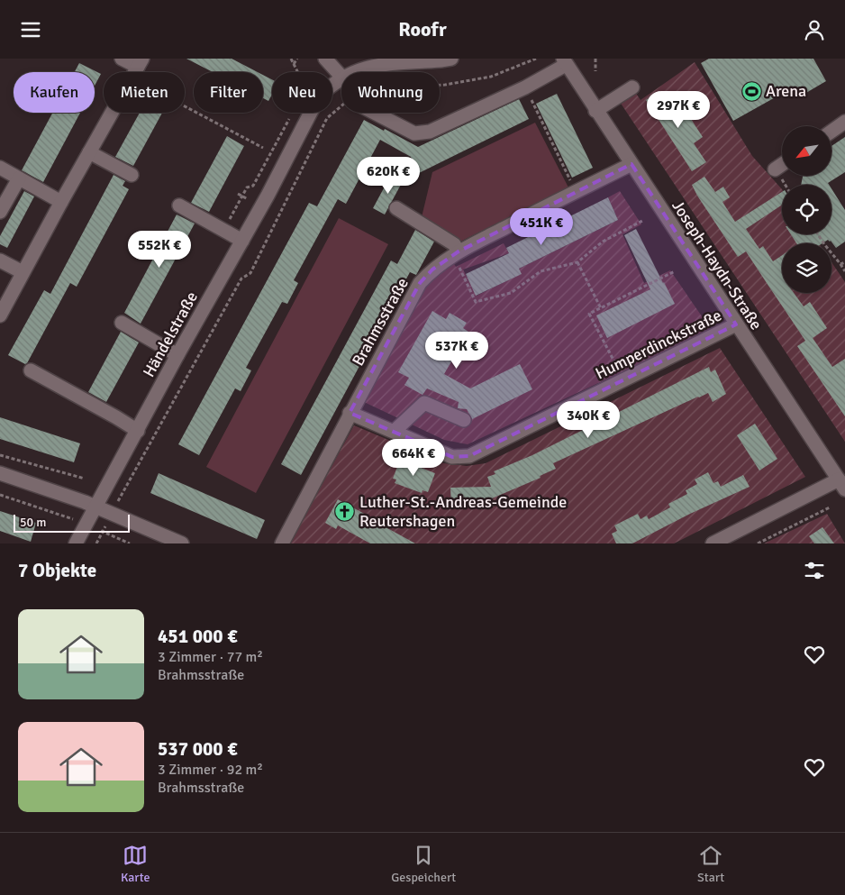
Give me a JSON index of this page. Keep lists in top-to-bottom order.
{
  "streets": {
    "street": [
      "Joseph-Haydn-Straße",
      "Brahmsstraße",
      "Händelstraße",
      "Humperdinckstraße"
    ]
  },
  "crossings": [
    ["Joseph-Haydn-Straße", "Brahmsstraße"],
    ["Joseph-Haydn-Straße", "Humperdinckstraße"],
    ["Brahmsstraße", "Humperdinckstraße"]
  ],
  "places": {
    "sports": ["Arena"],
    "church": ["Luther-St.-Andreas-Gemeinde Reutershagen"]
  },
  "scale_bar": "50 m",
  "north": "bottom left",
  "page": {
    "header": "Roofr",
    "chip": [
      "Kaufen",
      "Mieten",
      "Filter",
      "Neu",
      "Wohnung"
    ],
    "price": [
      "297K €",
      "620K €",
      "451K €",
      "552K €",
      "537K €",
      "340K €",
      "664K €"
    ],
    "scale": "50 m",
    "heading": "7 Objekte",
    "list": [
      {
        "name": "451 000 €",
        "note": "3 Zimmer · 77 m² · Brahmsstraße"
      },
      {
        "name": "537 000 €",
        "note": "3 Zimmer · 92 m² · Brahmsstraße"
      }
    ],
    "tabs": ["Karte", "Gespeichert", "Start"]
  }
}
